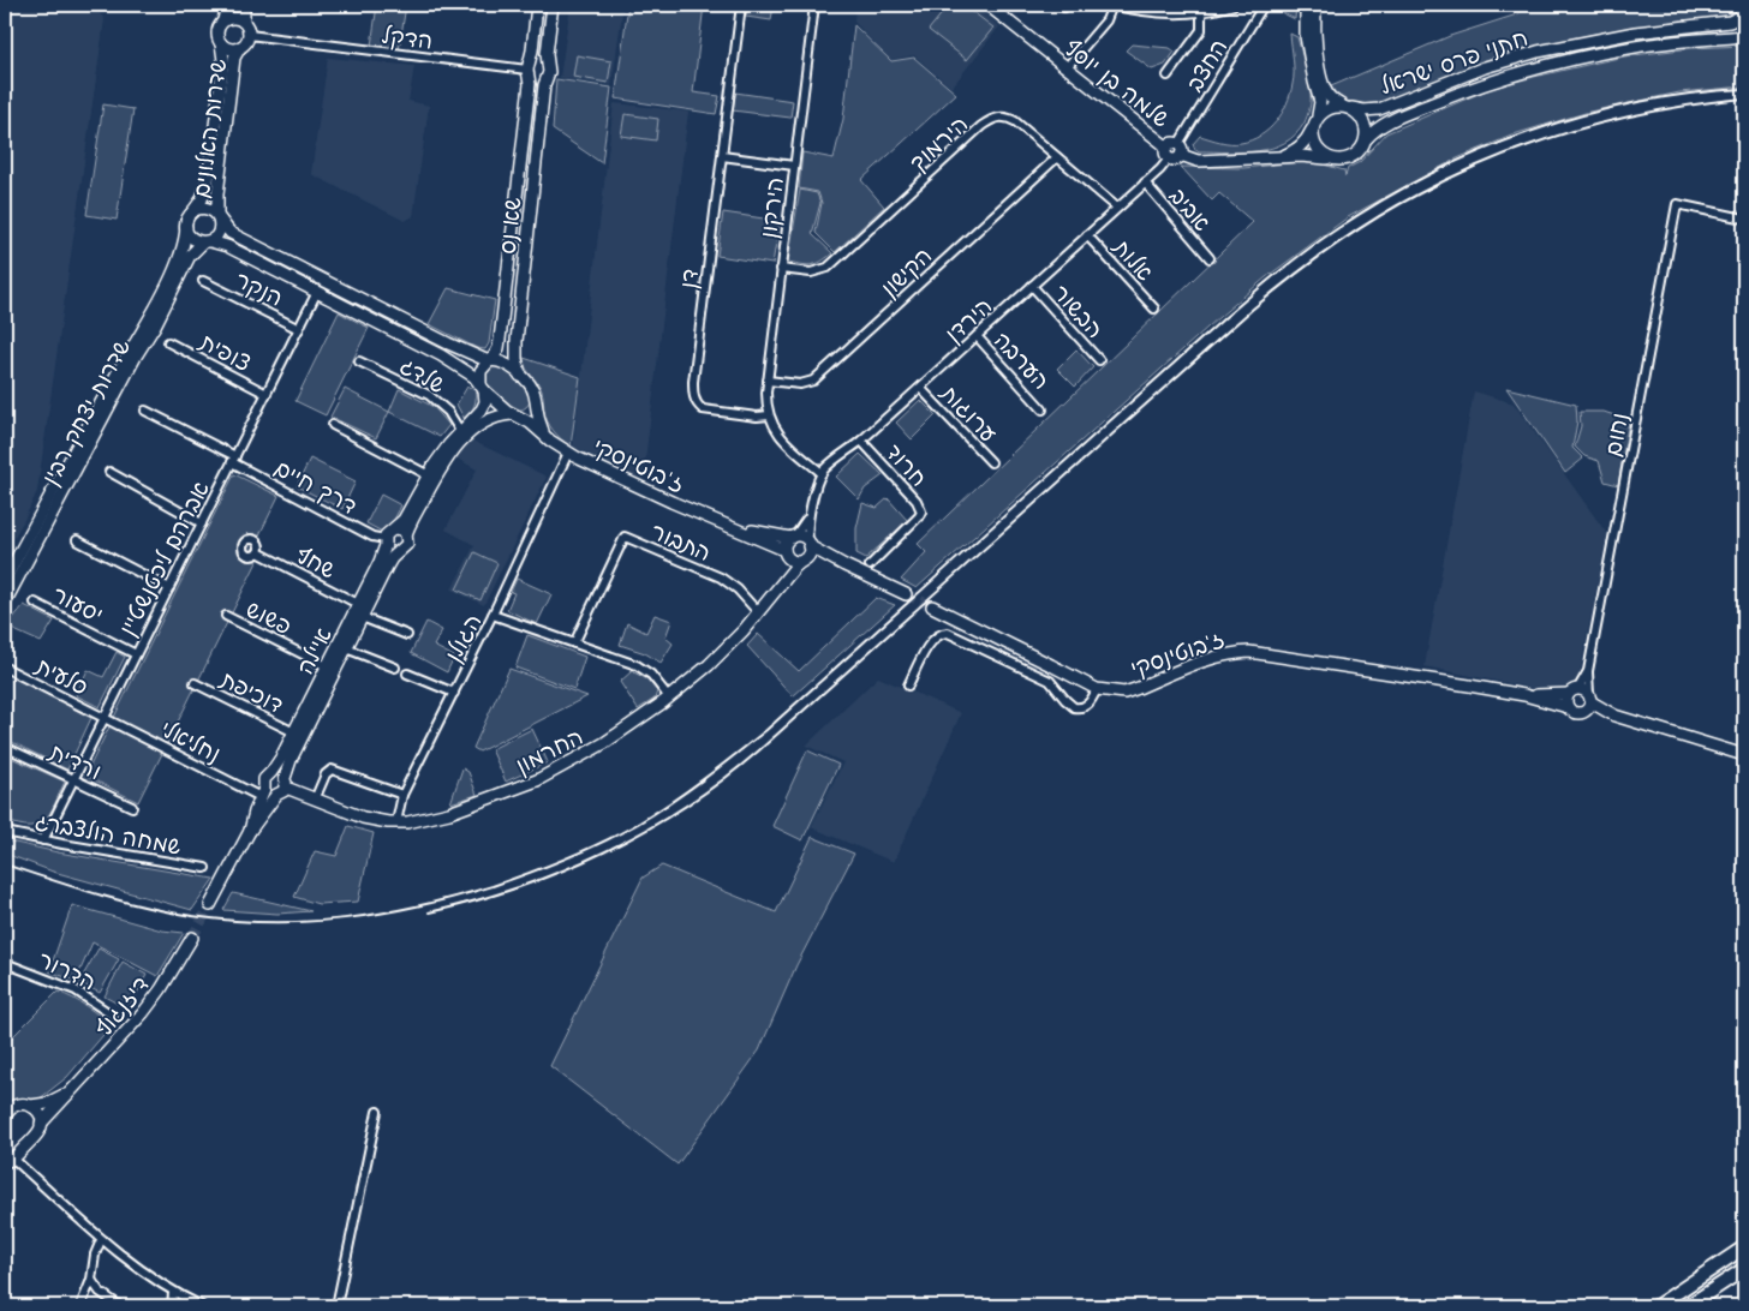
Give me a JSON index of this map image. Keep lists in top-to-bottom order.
{
  "streets": {
    "street": [
      "הדקל",
      "חתני פרס ישראל",
      "החצב",
      "שלמה בן יוסף",
      "שדרות האלונים",
      "הירמוך",
      "הירקון",
      "אביב",
      "שא נס",
      "אלות",
      "הקישון",
      "דן",
      "הנקר",
      "הבשור",
      "הירדן",
      "צופית",
      "הערבה",
      "שלדג",
      "שדרות יצחק רבין",
      "ערוגות",
      "נחום",
      "ז'בוטינסקי",
      "חרוד",
      "דרך חיים",
      "התבור",
      "אברהם ליכטנשטיין",
      "שחף",
      "יסעור",
      "פשוש",
      "הגולן",
      "איילה",
      "סלעית",
      "דוכיפת",
      "נחליאלי",
      "החרמון",
      "ורדית",
      "שמחה הולצברג",
      "הדרור",
      "דיזנגוף"
    ]
  },
  "crossings": [
    ["הדקל", "שדרות האלונים"],
    ["הדקל", "שא נס"],
    ["החצב", "שלמה בן יוסף"],
    ["החצב", "הירדן"],
    ["שלמה בן יוסף", "הירדן"],
    ["שדרות האלונים", "שדרות יצחק רבין"],
    ["הירמוך", "הירקון"],
    ["הירמוך", "הקישון"],
    ["הירמוך", "הירדן"],
    ["הירקון", "הקישון"],
    ["הירקון", "דן"],
    ["אביב", "הירדן"],
    ["שא נס", "ז'בוטינסקי"],
    ["אלות", "הירדן"],
    ["הנקר", "אברהם ליכטנשטיין"],
    ["הבשור", "הירדן"],
    ["הירדן", "הערבה"],
    ["הירדן", "ערוגות"],
    ["הירדן", "חרוד"],
    ["צופית", "אברהם ליכטנשטיין"],
    ["נחום", "ז'בוטינסקי"],
    ["ז'בוטינסקי", "החרמון"],
    ["דרך חיים", "אברהם ליכטנשטיין"],
    ["דרך חיים", "איילה"],
    ["התבור", "הגולן"],
    ["התבור", "החרמון"],
    ["אברהם ליכטנשטיין", "יסעור"],
    ["אברהם ליכטנשטיין", "סלעית"],
    ["אברהם ליכטנשטיין", "נחליאלי"],
    ["אברהם ליכטנשטיין", "ורדית"],
    ["אברהם ליכטנשטיין", "שמחה הולצברג"],
    ["שחף", "איילה"],
    ["פשוש", "איילה"],
    ["הגולן", "החרמון"],
    ["איילה", "דוכיפת"],
    ["איילה", "נחליאלי"],
    ["איילה", "החרמון"],
    ["סלעית", "נחליאלי"],
    ["נחליאלי", "החרמון"]
  ]
}
